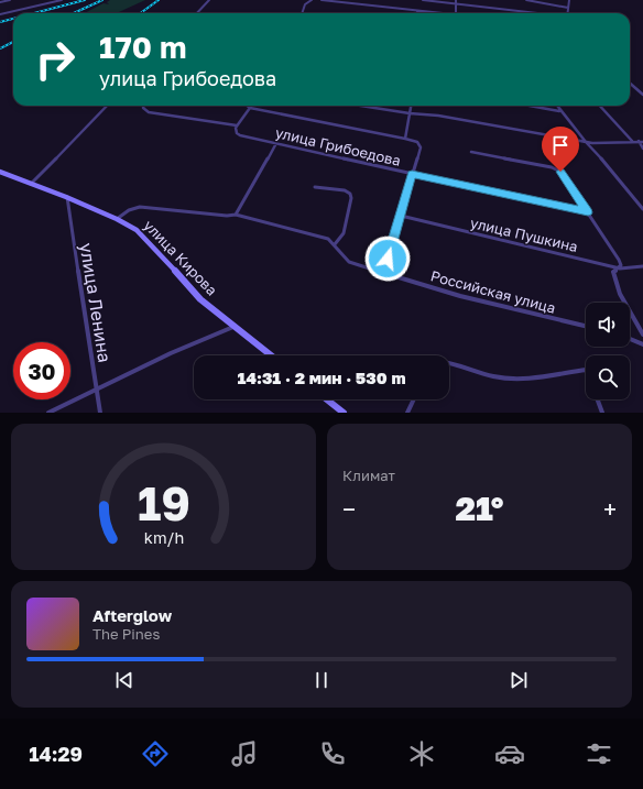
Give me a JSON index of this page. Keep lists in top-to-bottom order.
{
  "streets": {
    "main road": ["улица Кирова"],
    "street": [
      "улица Грибоедова",
      "улица Пушкина",
      "Российская улица",
      "улица Ленина"
    ]
  },
  "crossings": [
    ["улица Кирова", "Российская улица"],
    ["улица Кирова", "улица Ленина"]
  ],
  "page": {
    "turn": ["170 m", "улица Грибоедова"],
    "limit": "30",
    "trip": "14:31 · 2 мин · 530 m",
    "tile": "Климат",
    "heat": ["−", "21°", "+"],
    "song": ["Afterglow", "The Pines"],
    "tabs": "14:29",
    "gauge": ["19", "km/h"]
  }
}
